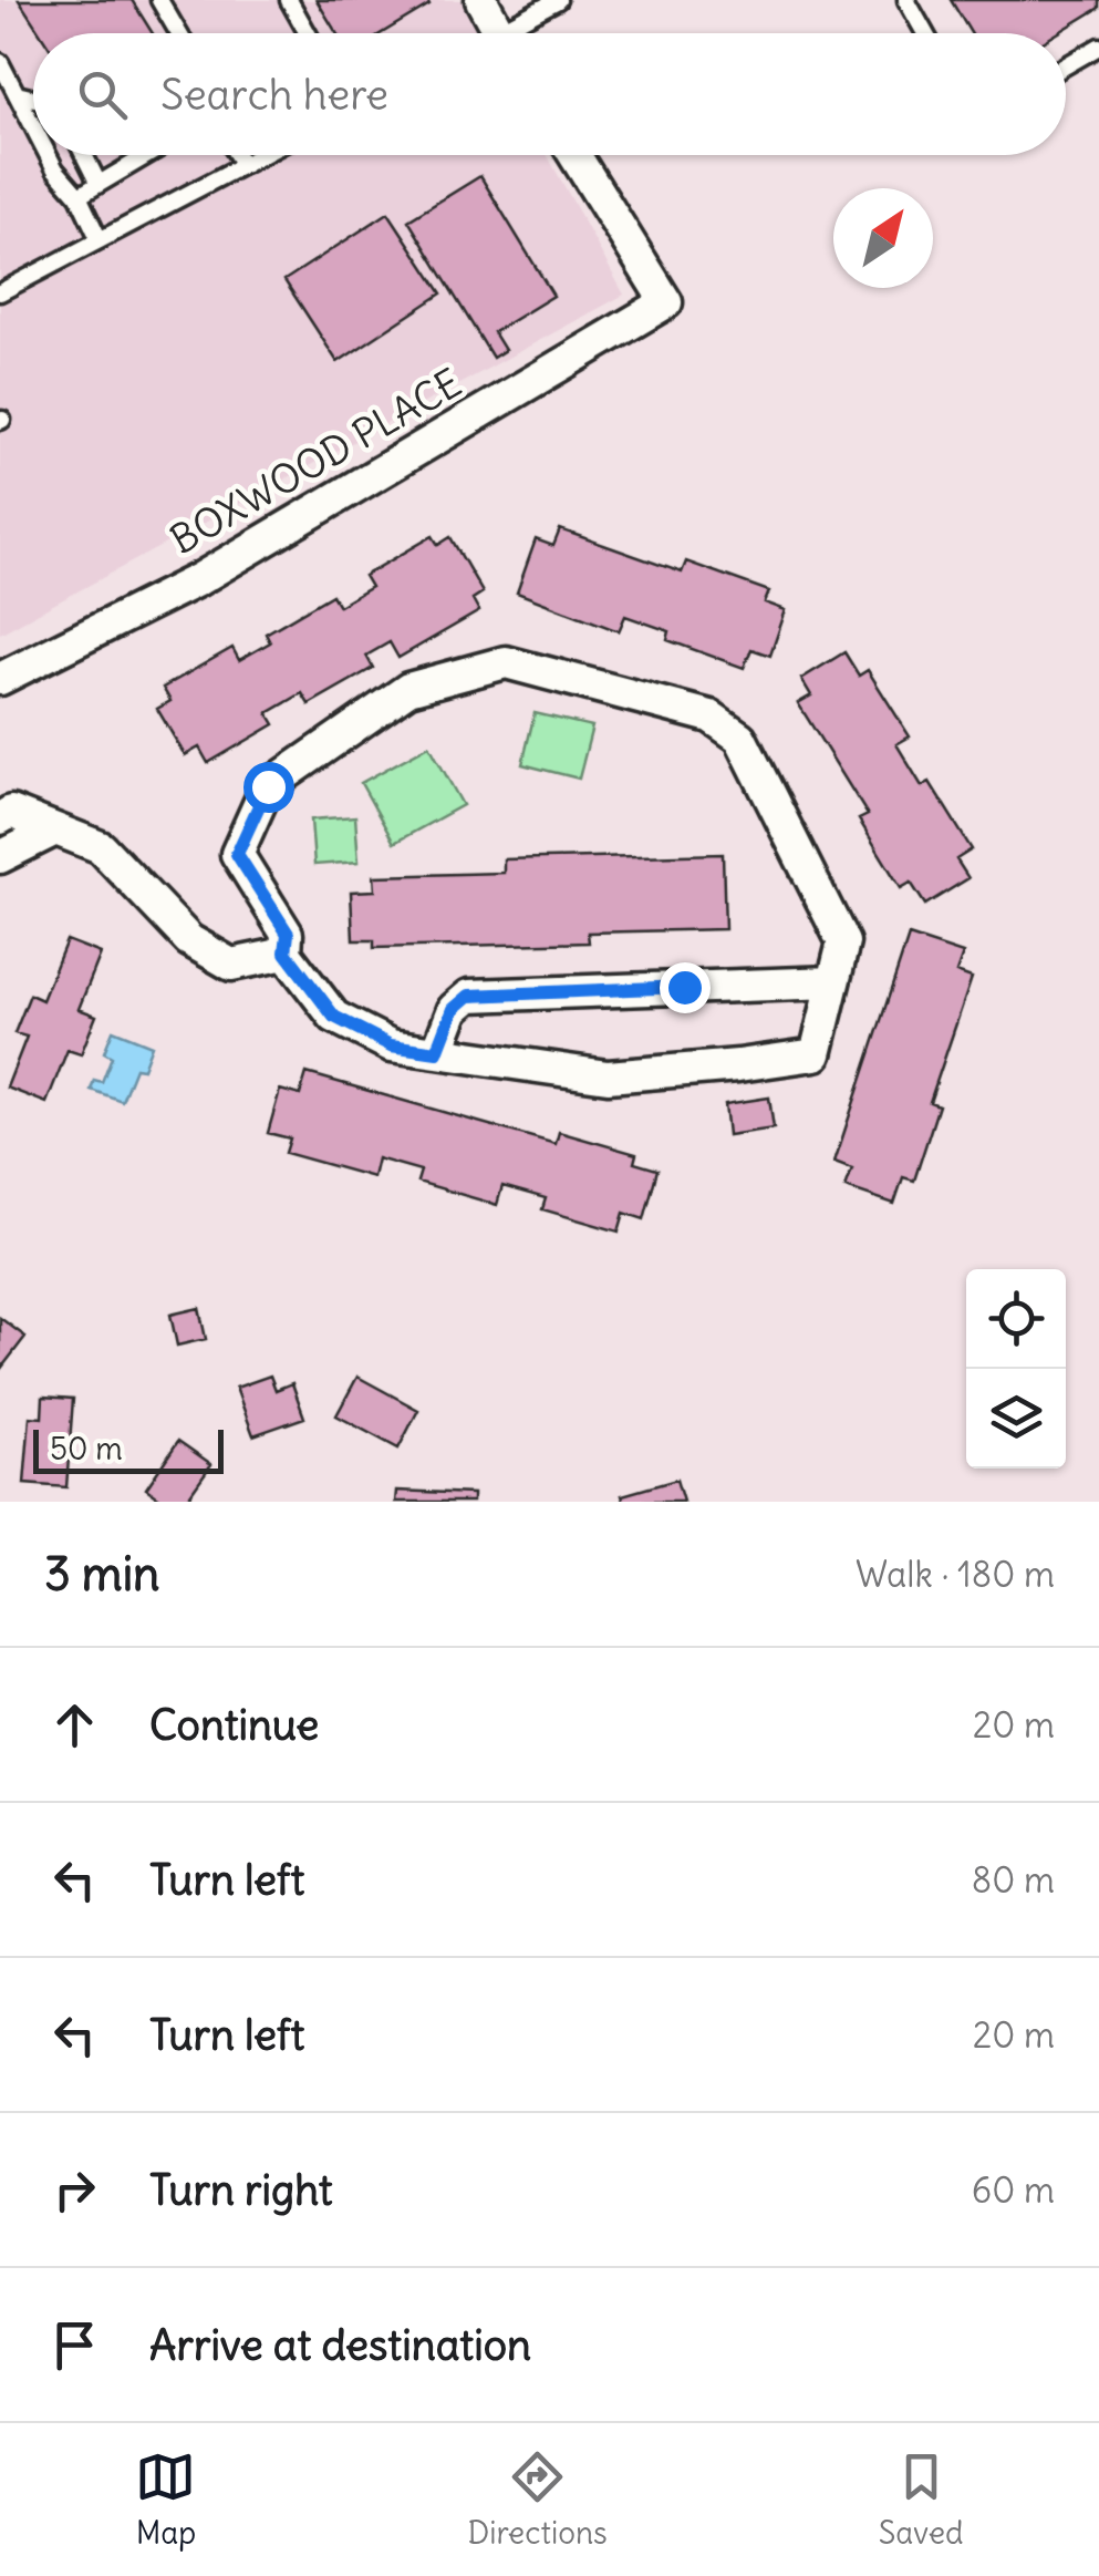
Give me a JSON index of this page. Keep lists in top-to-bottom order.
{
  "streets": {
    "street": ["BOXWOOD PLACE"]
  },
  "scale_bar": "50 m",
  "north": "top right",
  "page": {
    "search": "Search here",
    "scale": "50 m",
    "heading": ["3 min", "Walk · 180 m"],
    "list": [
      ["Continue", "20 m"],
      ["Turn left", "80 m"],
      ["Turn left", "20 m"],
      ["Turn right", "60 m"],
      "Arrive at destination"
    ],
    "nav": ["Map", "Directions", "Saved"]
  }
}
